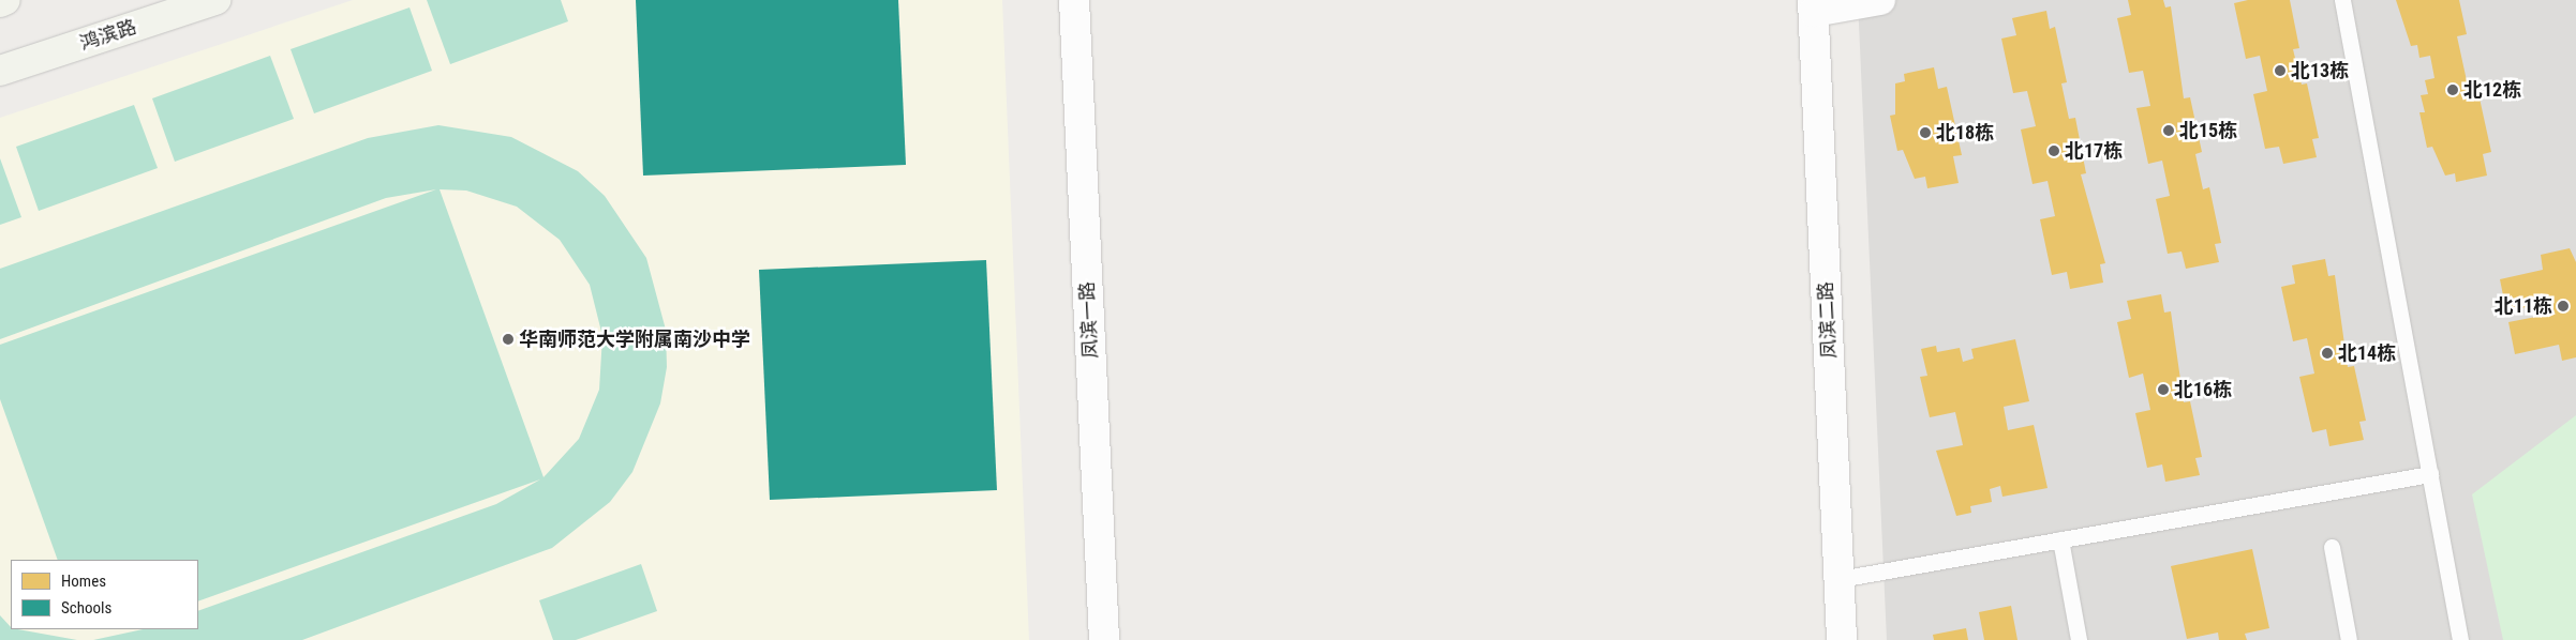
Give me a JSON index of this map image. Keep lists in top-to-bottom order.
{
  "streets": {
    "street": ["鸿滨路", "凤滨一路", "凤滨二路"]
  },
  "places": [
    "北13栋",
    "北12栋",
    "北15栋",
    "北18栋",
    "北17栋",
    "北11栋",
    "华南师范大学附属南沙中学",
    "北14栋",
    "北16栋"
  ],
  "legend": ["Homes", "Schools"]
}
